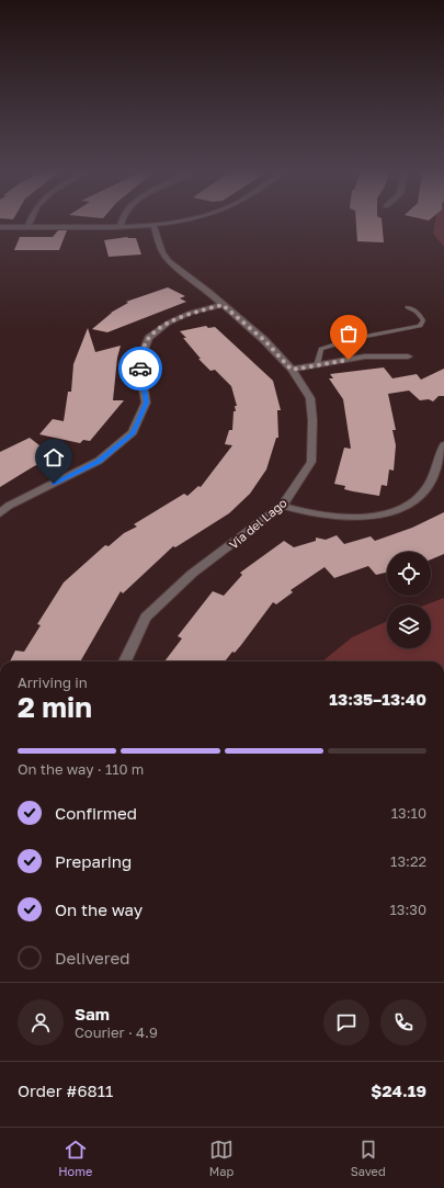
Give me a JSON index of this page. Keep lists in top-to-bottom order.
{
  "streets": {
    "street": ["Via del Lago"]
  },
  "page": {
    "heading": ["2 min", "Arriving in", "13:35–13:40"],
    "panel": [
      "Sam",
      "Courier · 4.9",
      "Order #6811",
      "$24.19"
    ],
    "bar": "On the way · 110 m",
    "list": [
      ["Confirmed", "13:10"],
      ["Preparing", "13:22"],
      ["On the way", "13:30"],
      "Delivered"
    ],
    "tabs": ["Home", "Map", "Saved"]
  }
}
